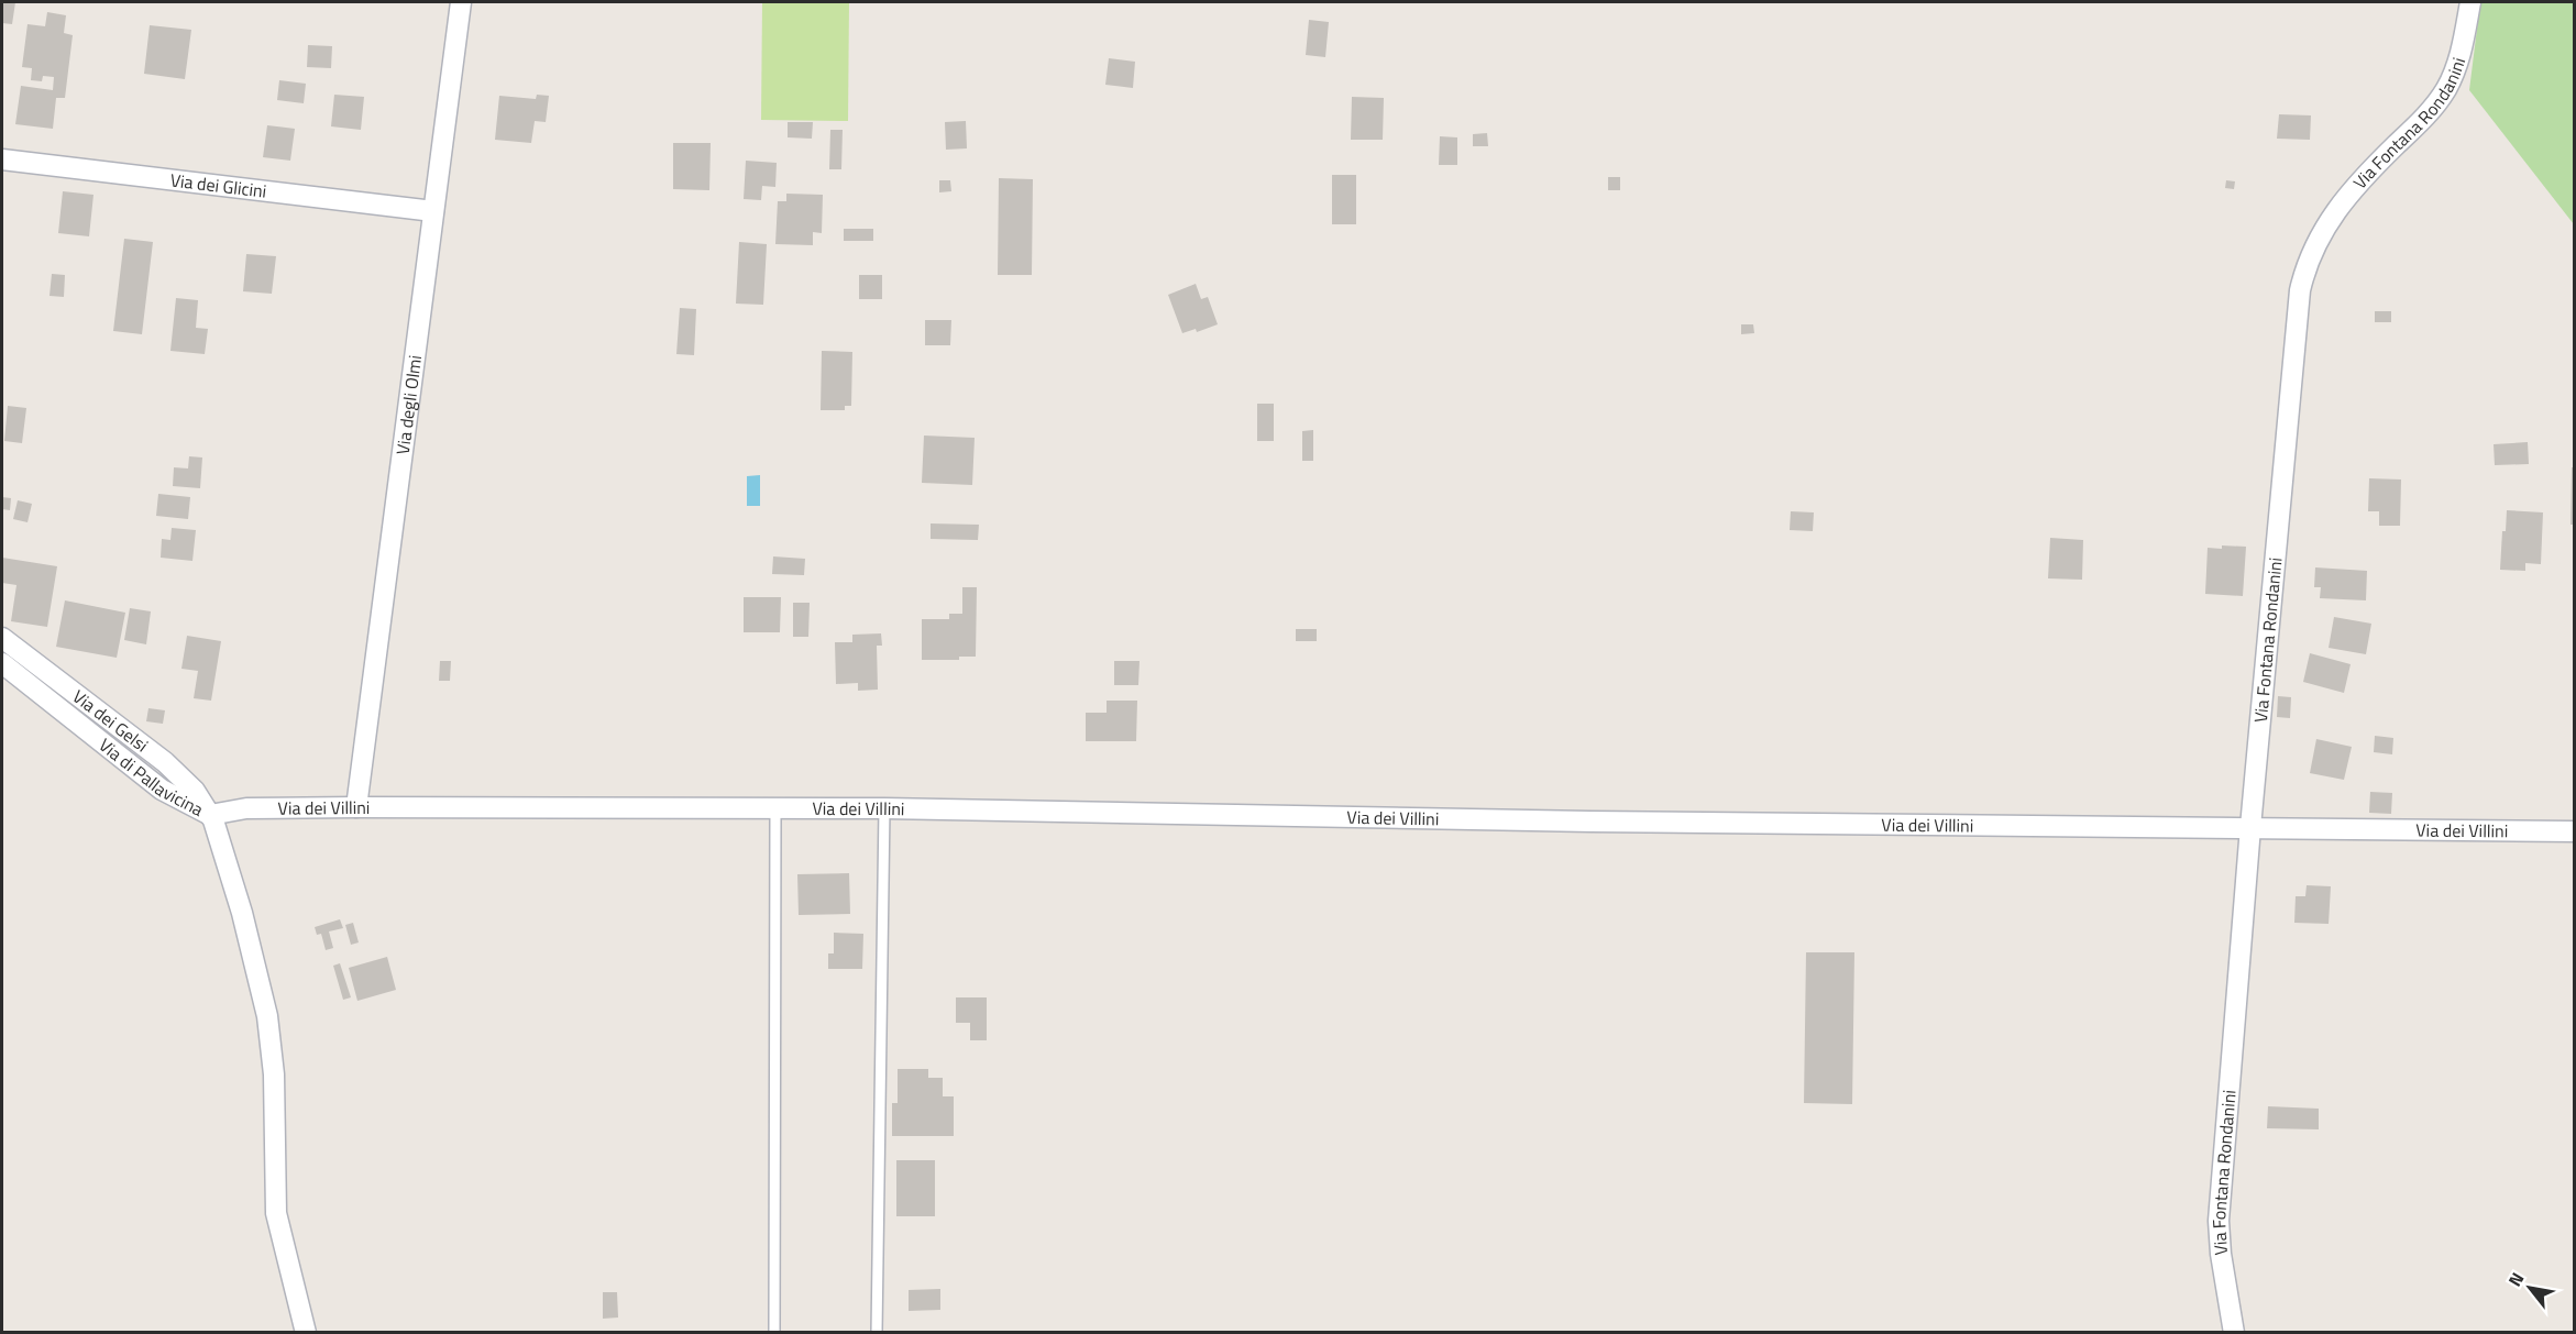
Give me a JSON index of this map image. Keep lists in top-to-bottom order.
{
  "streets": {
    "street": [
      "Via Fontana Rondanini",
      "Via dei Glicini",
      "Via degli Olmi",
      "Via dei Gelsi",
      "Via di Pallavicina",
      "Via dei Villini"
    ]
  },
  "crossings": [
    ["Via Fontana Rondanini", "Via dei Villini"],
    ["Via dei Glicini", "Via degli Olmi"],
    ["Via degli Olmi", "Via dei Villini"],
    ["Via dei Gelsi", "Via di Pallavicina"],
    ["Via dei Gelsi", "Via dei Villini"],
    ["Via di Pallavicina", "Via dei Villini"]
  ],
  "north": "top left"
}
